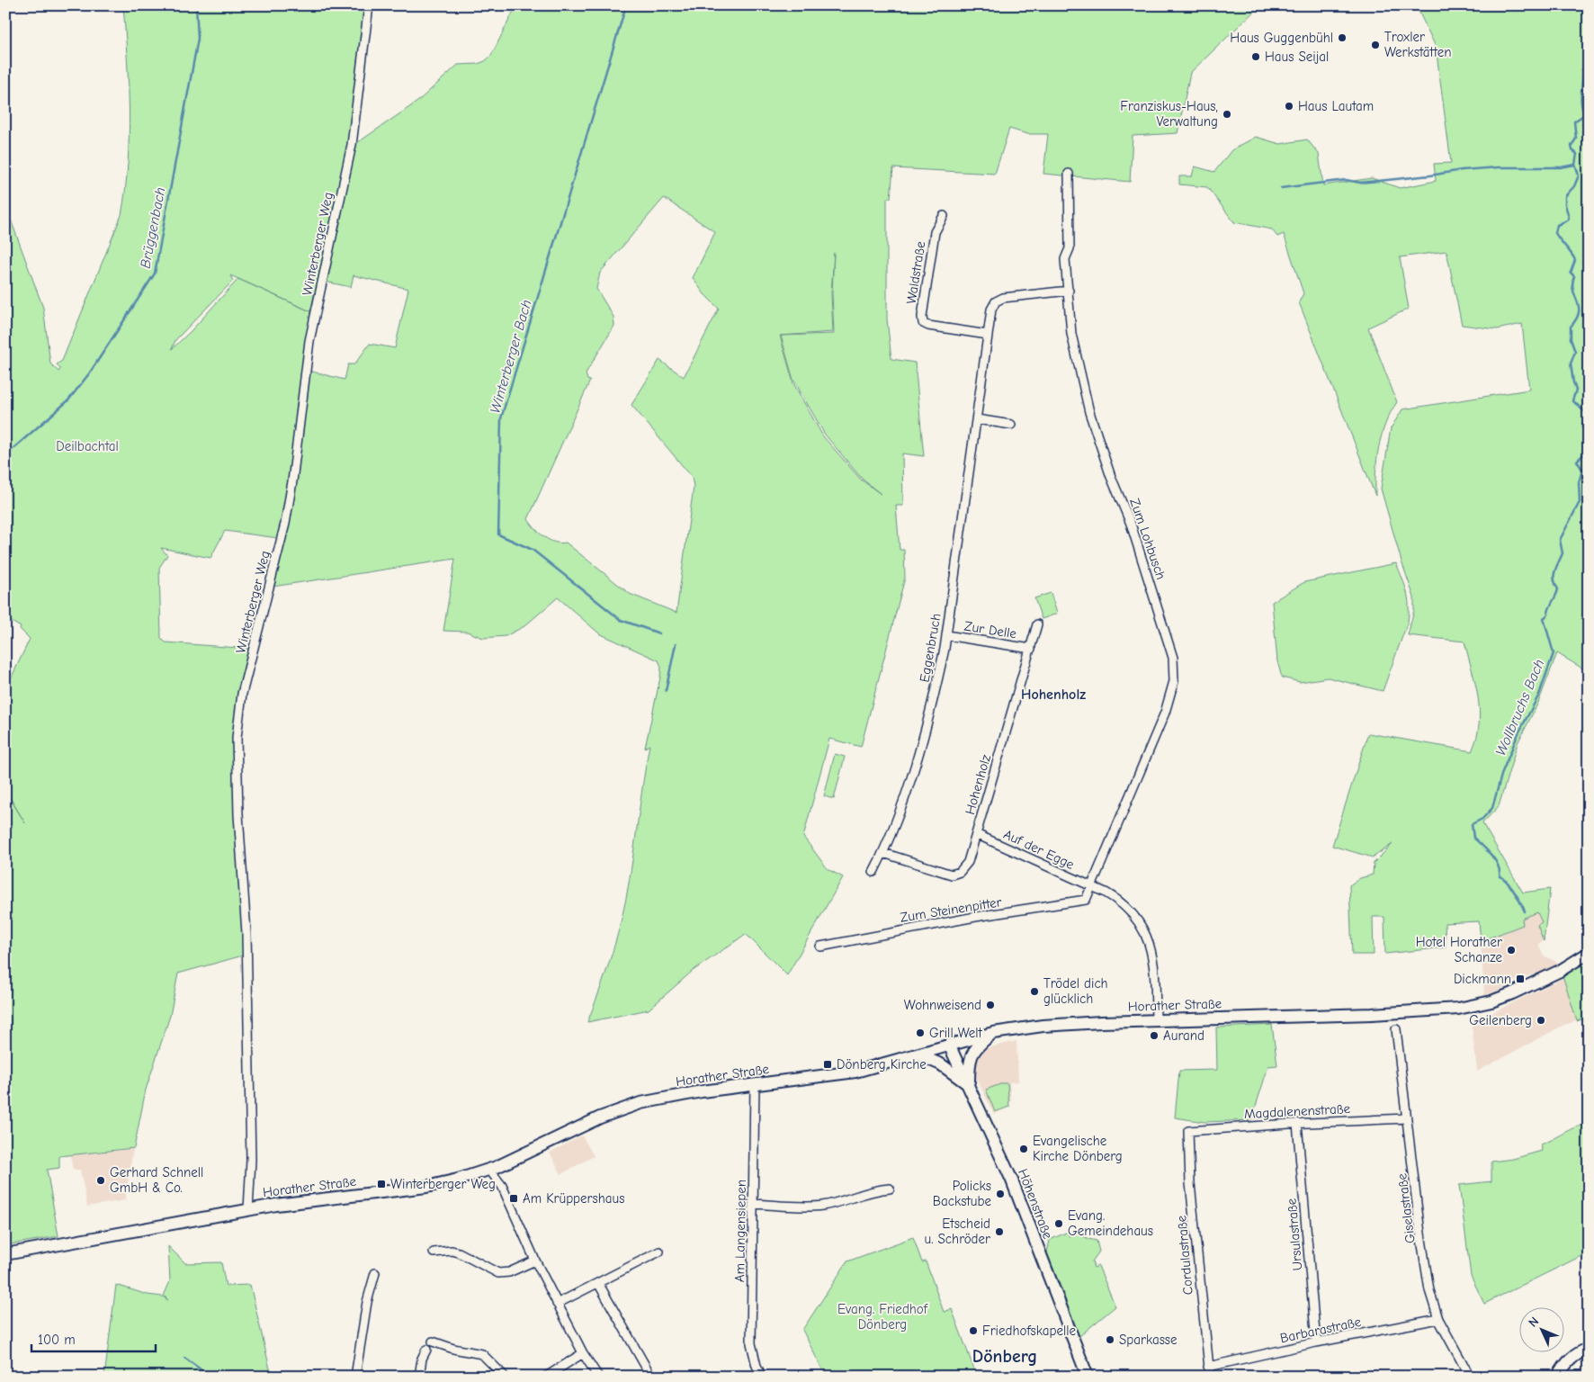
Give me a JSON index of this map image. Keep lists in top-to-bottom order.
{
  "streets": {
    "main road": ["Horather Straße", "Höhenstraße"],
    "street": [
      "Winterberger Weg",
      "Waldstraße",
      "Zum Lohbusch",
      "Zur Delle",
      "Eggenbruch",
      "Hohenholz",
      "Auf der Egge",
      "Zum Steinenpitter",
      "Magdalenenstraße",
      "Giselastraße",
      "Am Langensiepen",
      "Ursulastraße",
      "Cordulastraße",
      "Barbarastraße"
    ]
  },
  "crossings": [
    ["Winterberger Weg", "Horather Straße"],
    ["Waldstraße", "Eggenbruch"],
    ["Zum Lohbusch", "Eggenbruch"],
    ["Zum Lohbusch", "Auf der Egge"],
    ["Zum Lohbusch", "Zum Steinenpitter"],
    ["Zur Delle", "Eggenbruch"],
    ["Zur Delle", "Hohenholz"],
    ["Eggenbruch", "Hohenholz"],
    ["Hohenholz", "Auf der Egge"],
    ["Auf der Egge", "Horather Straße"],
    ["Horather Straße", "Höhenstraße"],
    ["Horather Straße", "Am Langensiepen"],
    ["Magdalenenstraße", "Giselastraße"],
    ["Magdalenenstraße", "Ursulastraße"],
    ["Magdalenenstraße", "Cordulastraße"],
    ["Giselastraße", "Barbarastraße"],
    ["Ursulastraße", "Barbarastraße"],
    ["Cordulastraße", "Barbarastraße"]
  ],
  "districts": ["Hohenholz", "Dönberg"],
  "water": ["Brüggenbach", "Winterberger Bach", "Wollbruchs Bach"],
  "parks": ["Deilbachtal", "Evang. Friedhof Dönberg"],
  "places": {
    "other": [
      "Haus Guggenbühl",
      "Troxler Werkstätten",
      "Haus Seijal",
      "Haus Lautam",
      "Franziskus-Haus, Verwaltung",
      "Hotel Horather Schanze",
      "Trödel dich glücklich",
      "Wohnweisend",
      "Geilenberg",
      "Grill Welt",
      "Aurand",
      "Evangelische Kirche Dönberg",
      "Gerhard Schnell GmbH & Co.",
      "Policks Backstube",
      "Evang. Gemeindehaus",
      "Etscheid u. Schröder",
      "Friedhofskapelle",
      "Sparkasse"
    ],
    "transit": [
      "Dickmann",
      "Dönberg Kirche",
      "Winterberger Weg",
      "Am Krüppershaus"
    ]
  },
  "scale_bar": "100 m",
  "north": "top left"
}
